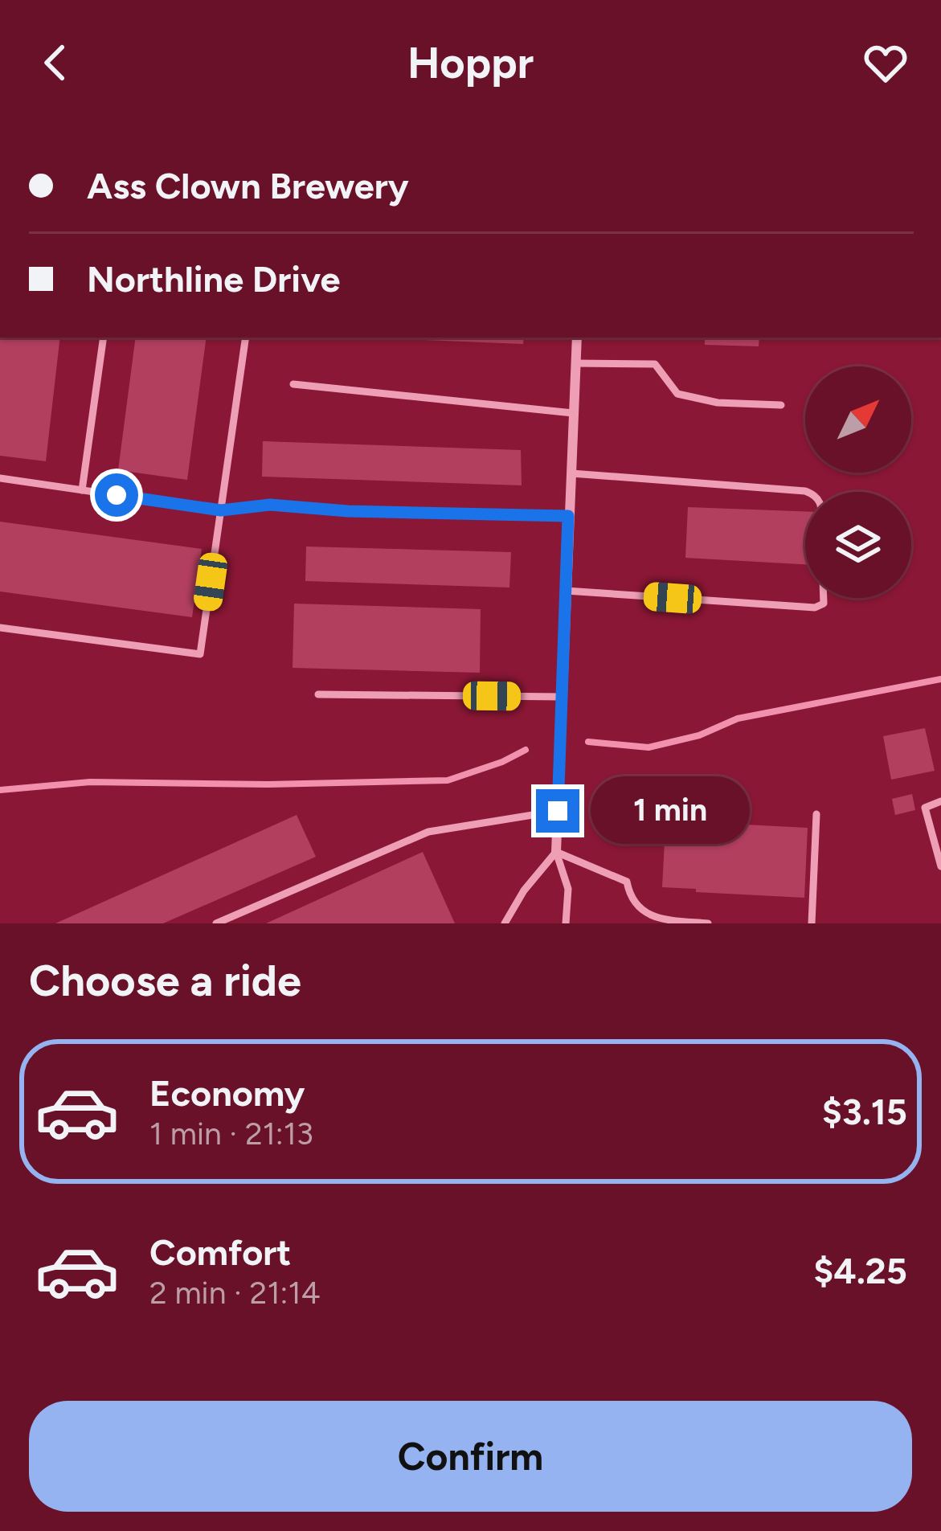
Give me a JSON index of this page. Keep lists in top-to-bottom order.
{
  "north": "top right",
  "page": {
    "header": "Hoppr",
    "banner": ["Ass Clown Brewery", "Northline Drive"],
    "bubble": "1 min",
    "heading": "Choose a ride",
    "list": [
      {
        "name": "Economy",
        "note": "1 min · 21:13",
        "value": "$3.15"
      },
      {
        "name": "Comfort",
        "note": "2 min · 21:14",
        "value": "$4.25"
      }
    ],
    "buttons": "Confirm"
  }
}
